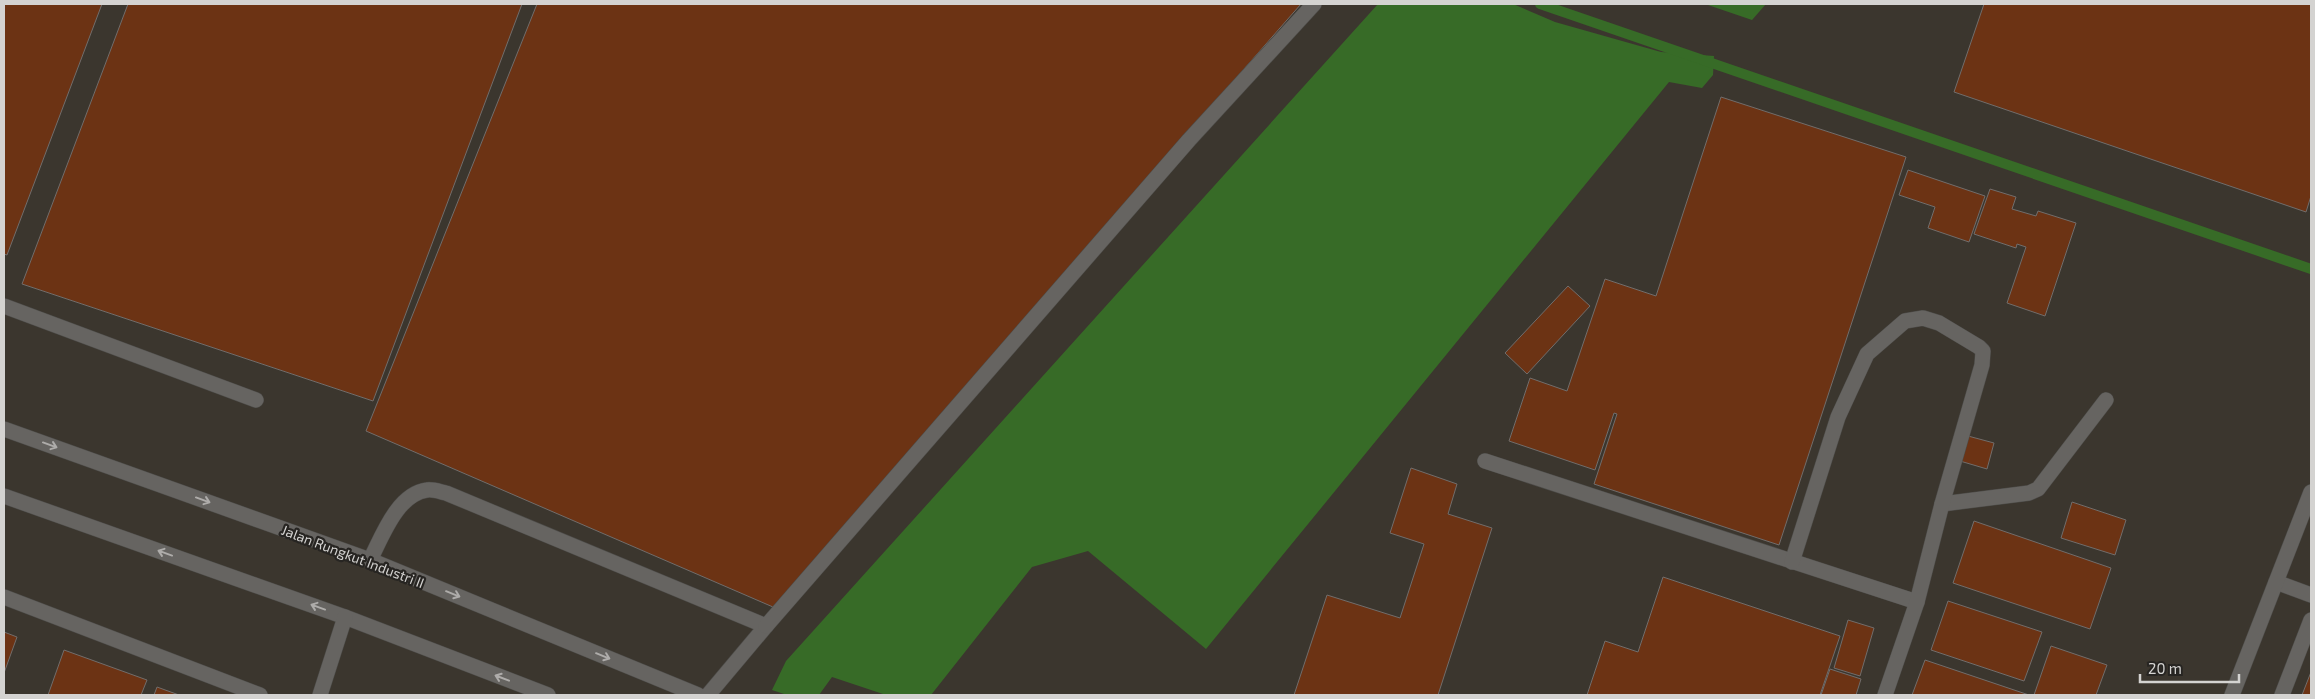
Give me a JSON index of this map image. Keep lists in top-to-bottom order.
{
  "streets": {
    "street": ["Jalan Rungkut Industri II"]
  },
  "scale_bar": "20 m"
}
